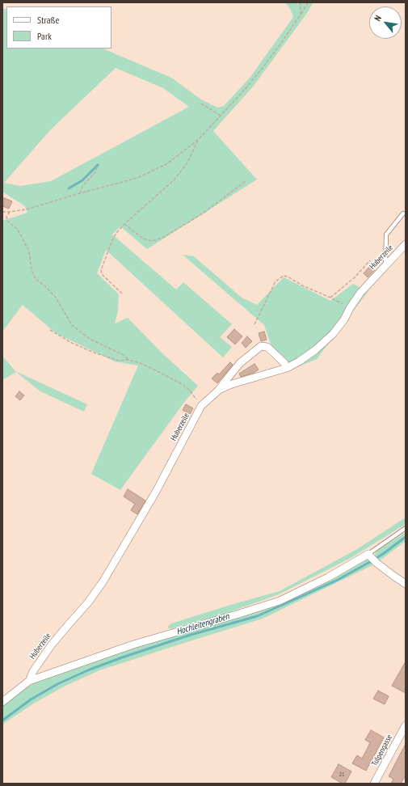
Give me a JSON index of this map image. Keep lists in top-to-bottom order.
{
  "streets": {
    "street": ["Huberzeile", "Tulpengasse"]
  },
  "water": ["Hochleitengraben"],
  "house_numbers": ["21"],
  "legend": ["Straße", "Park"],
  "north": "top left"
}
